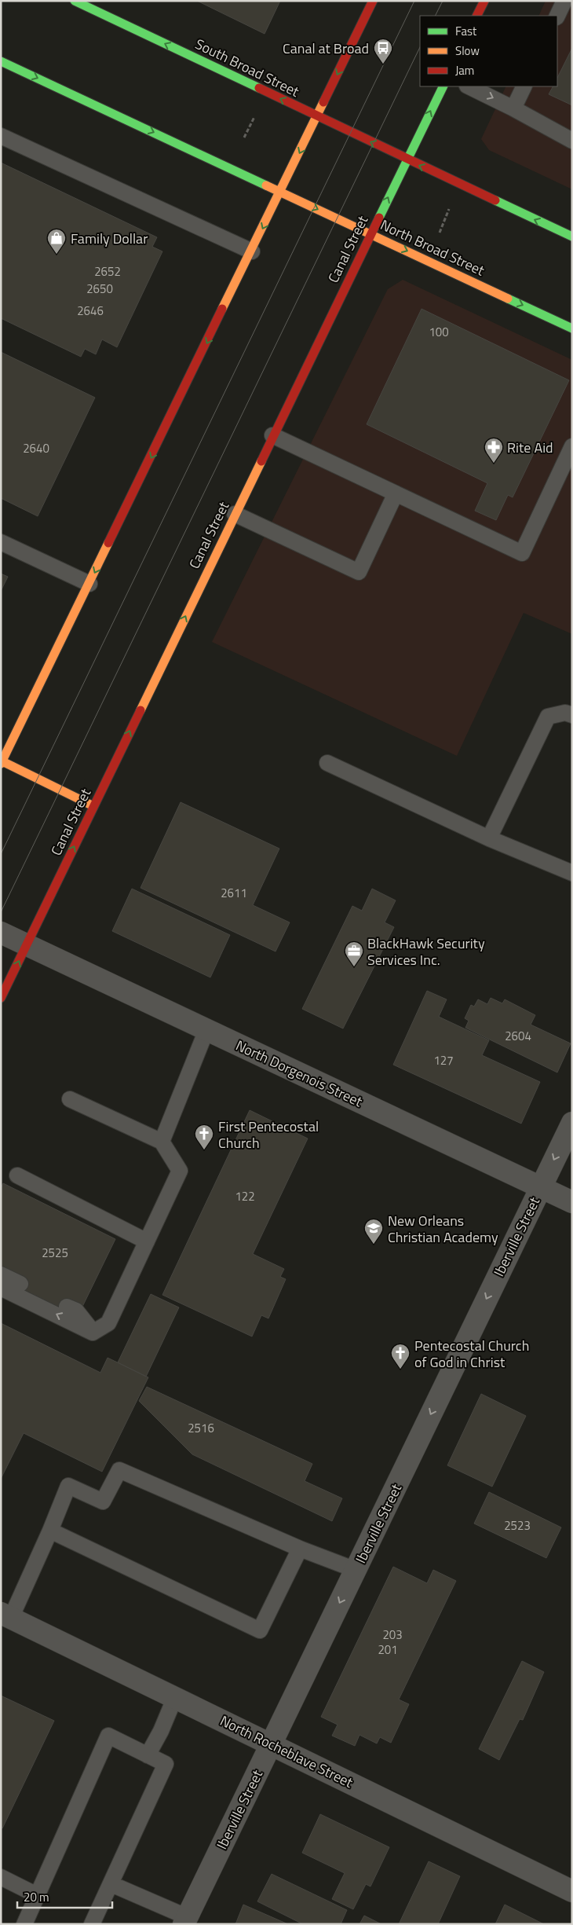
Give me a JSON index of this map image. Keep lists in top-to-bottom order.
{
  "streets": {
    "main road": ["South Broad Street", "North Broad Street", "Canal Street"],
    "street": ["North Dorgenois Street", "Iberville Street", "North Rocheblave Street"]
  },
  "crossings": [
    ["South Broad Street", "Canal Street"],
    ["North Broad Street", "Canal Street"],
    ["Canal Street", "North Dorgenois Street"],
    ["North Dorgenois Street", "Iberville Street"],
    ["Iberville Street", "North Rocheblave Street"]
  ],
  "one_way": [
    "South Broad Street",
    "North Broad Street",
    "Canal Street",
    "Iberville Street"
  ],
  "places": {
    "bus stop": ["Canal at Broad"],
    "shop": ["Family Dollar"],
    "pharmacy": ["Rite Aid"],
    "office": ["BlackHawk Security Services Inc."],
    "church": ["First Pentecostal Church", "Pentecostal Church of God in Christ"],
    "school or university": ["New Orleans Christian Academy"]
  },
  "house_numbers": [
    "2652",
    "2650",
    "2646",
    "100",
    "2640",
    "2611",
    "2604",
    "127",
    "122",
    "2525",
    "2516",
    "2523",
    "203",
    "201"
  ],
  "legend": ["Fast", "Slow", "Jam"],
  "scale_bar": "20 m"
}
